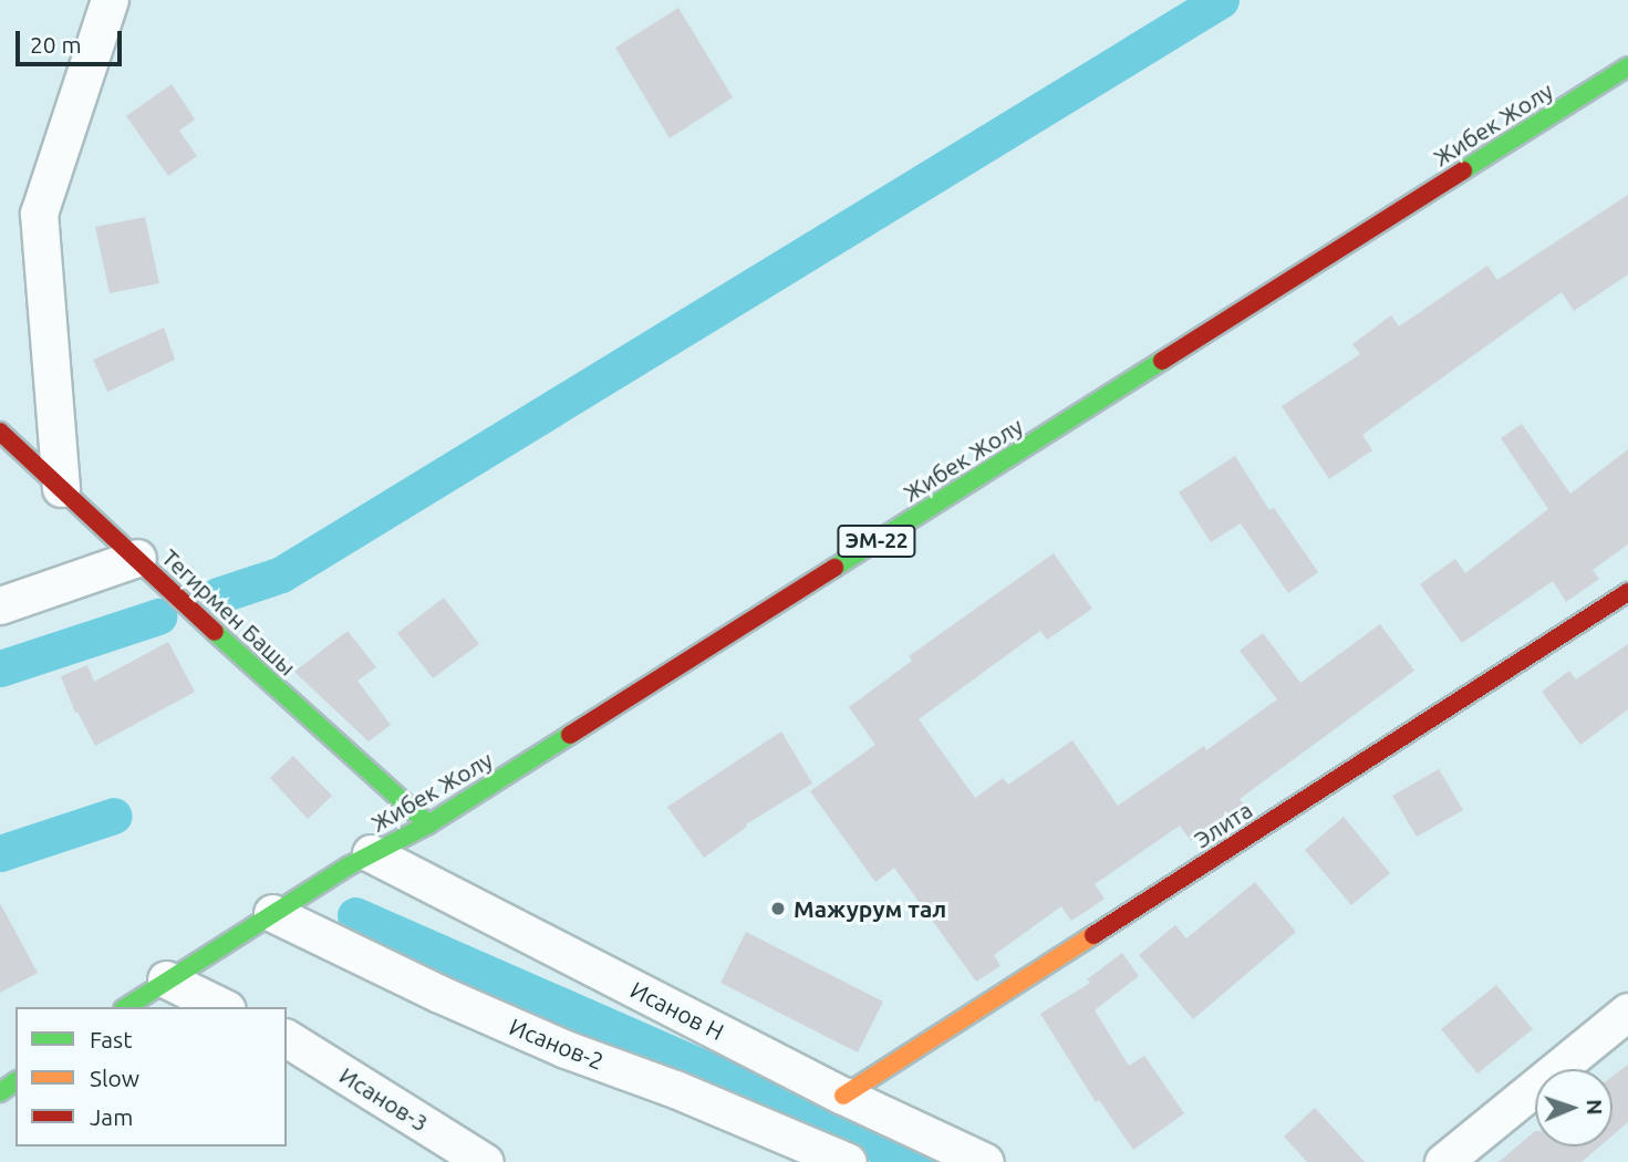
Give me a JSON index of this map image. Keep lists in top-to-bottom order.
{
  "streets": {
    "main road": [
      "Жибек Жолу",
      "ЭМ-22",
      "Тегирмен Башы",
      "Элита"
    ],
    "street": ["Исанов Н", "Исанов-2", "Исанов-3"]
  },
  "crossings": [
    ["Жибек Жолу", "Тегирмен Башы"],
    ["Жибек Жолу", "Исанов Н"],
    ["Жибек Жолу", "Исанов-2"],
    ["Элита", "Исанов Н"]
  ],
  "places": ["Мажурум тал"],
  "legend": ["Fast", "Slow", "Jam"],
  "scale_bar": "20 m",
  "north": "right"
}
